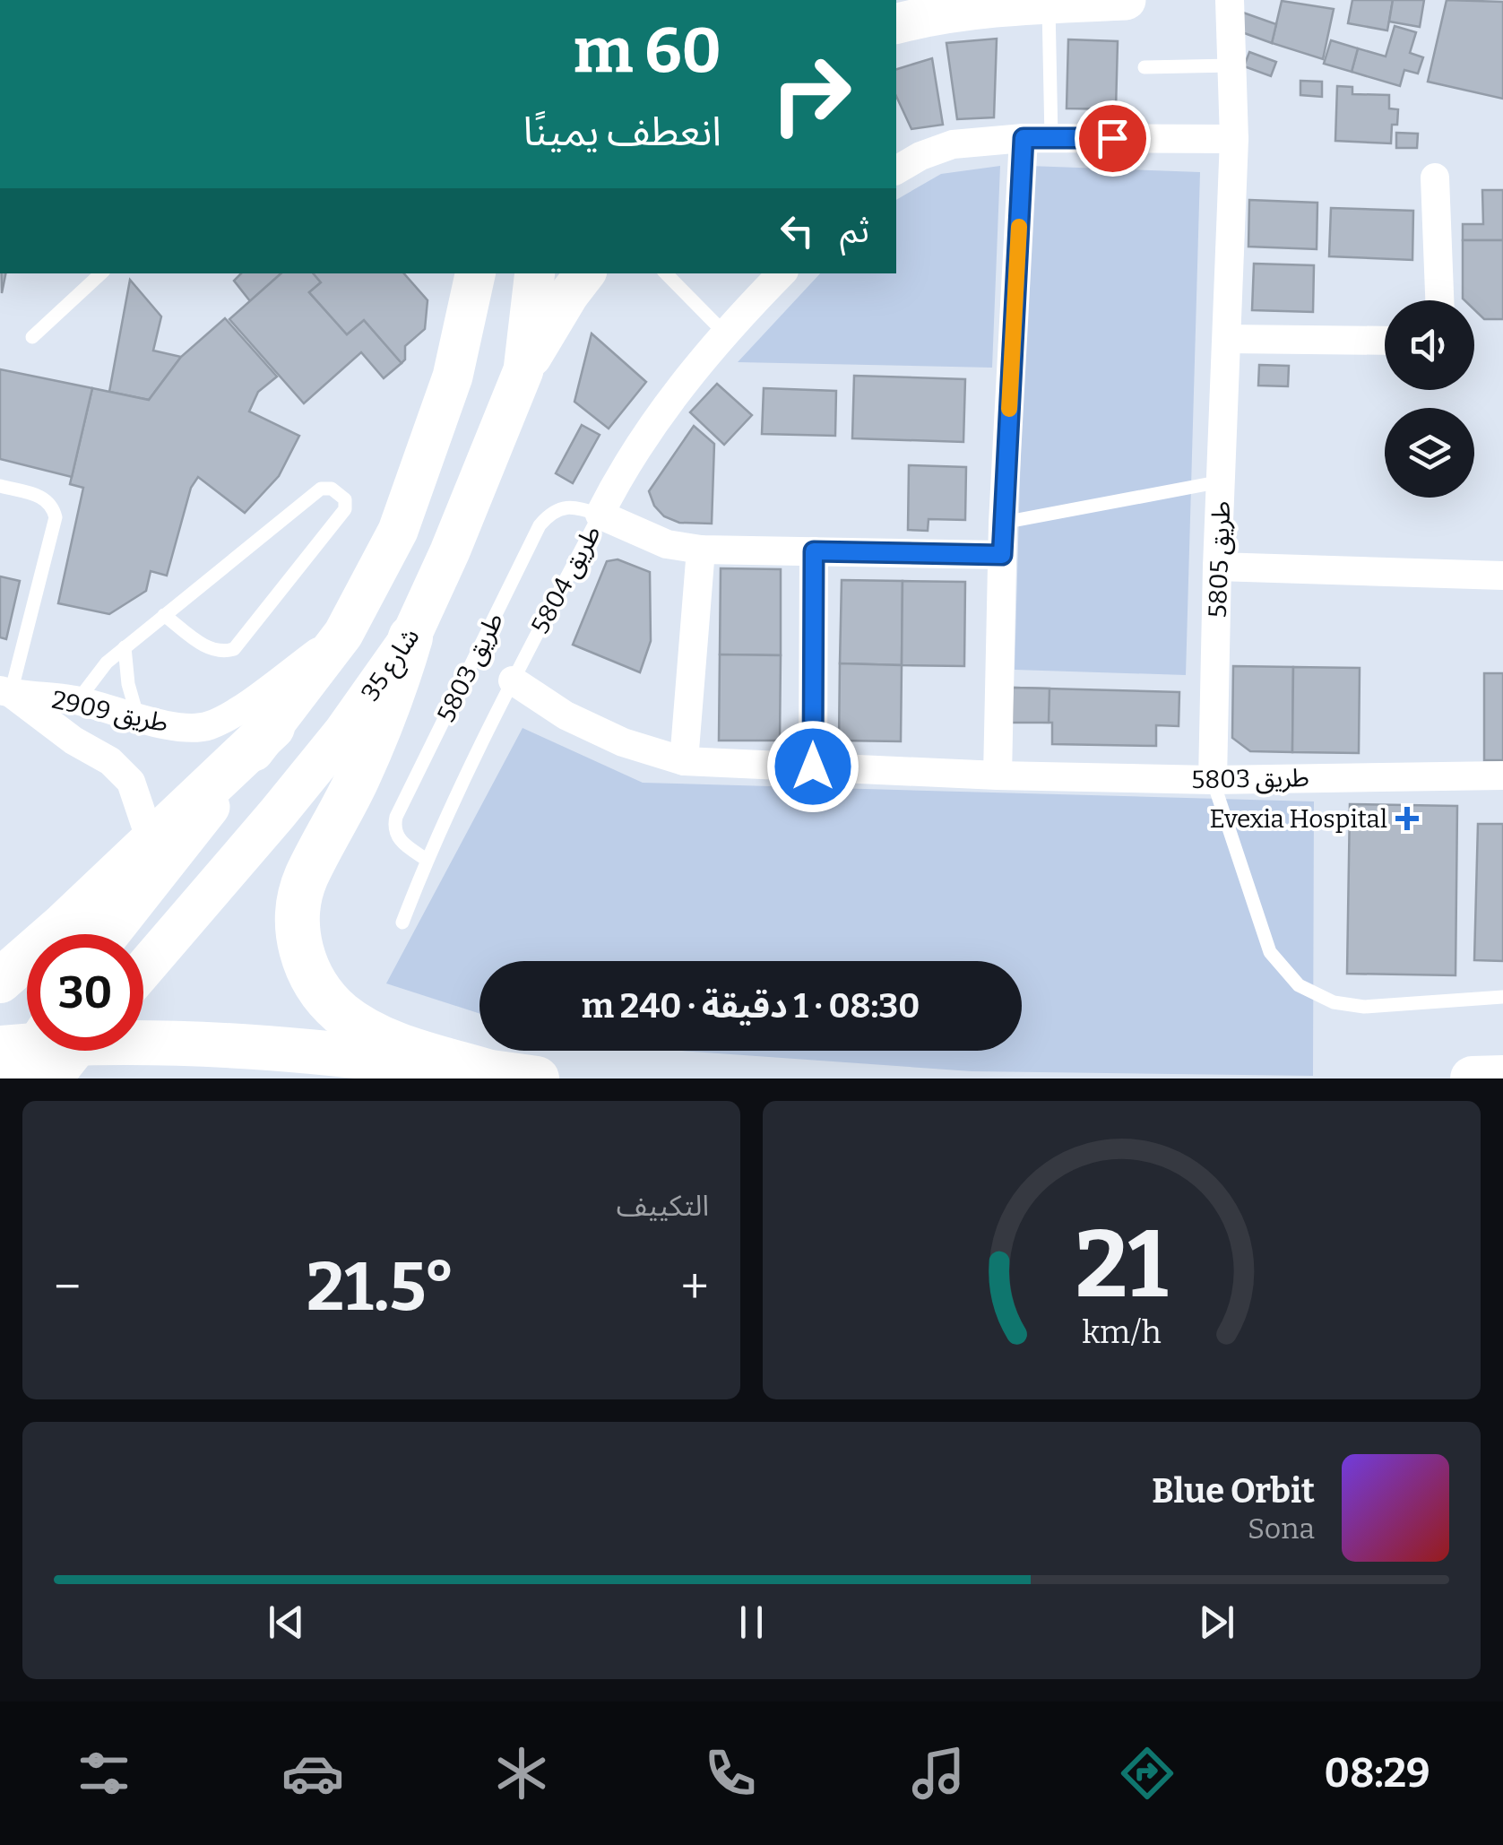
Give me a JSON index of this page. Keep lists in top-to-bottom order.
{
  "streets": {
    "main road": ["شارع 35"],
    "street": [
      "طريق 5805",
      "طريق 5804",
      "طريق 5803",
      "طريق 2909"
    ]
  },
  "crossings": [
    ["طريق 5805", "طريق 5803"],
    ["طريق 5804", "طريق 5803"]
  ],
  "places": {
    "health": ["Evexia Hospital"]
  },
  "page": {
    "turn": ["60 m", "انعطف يمينًا"],
    "then": "ثم",
    "limit": "30",
    "trip": "08:30 · 1 دقيقة · 240 m",
    "tile": "التكييف",
    "heat": ["−", "21.5°", "+"],
    "song": ["Blue Orbit", "Sona"],
    "tabs": "08:29",
    "gauge": ["21", "km/h"]
  }
}
